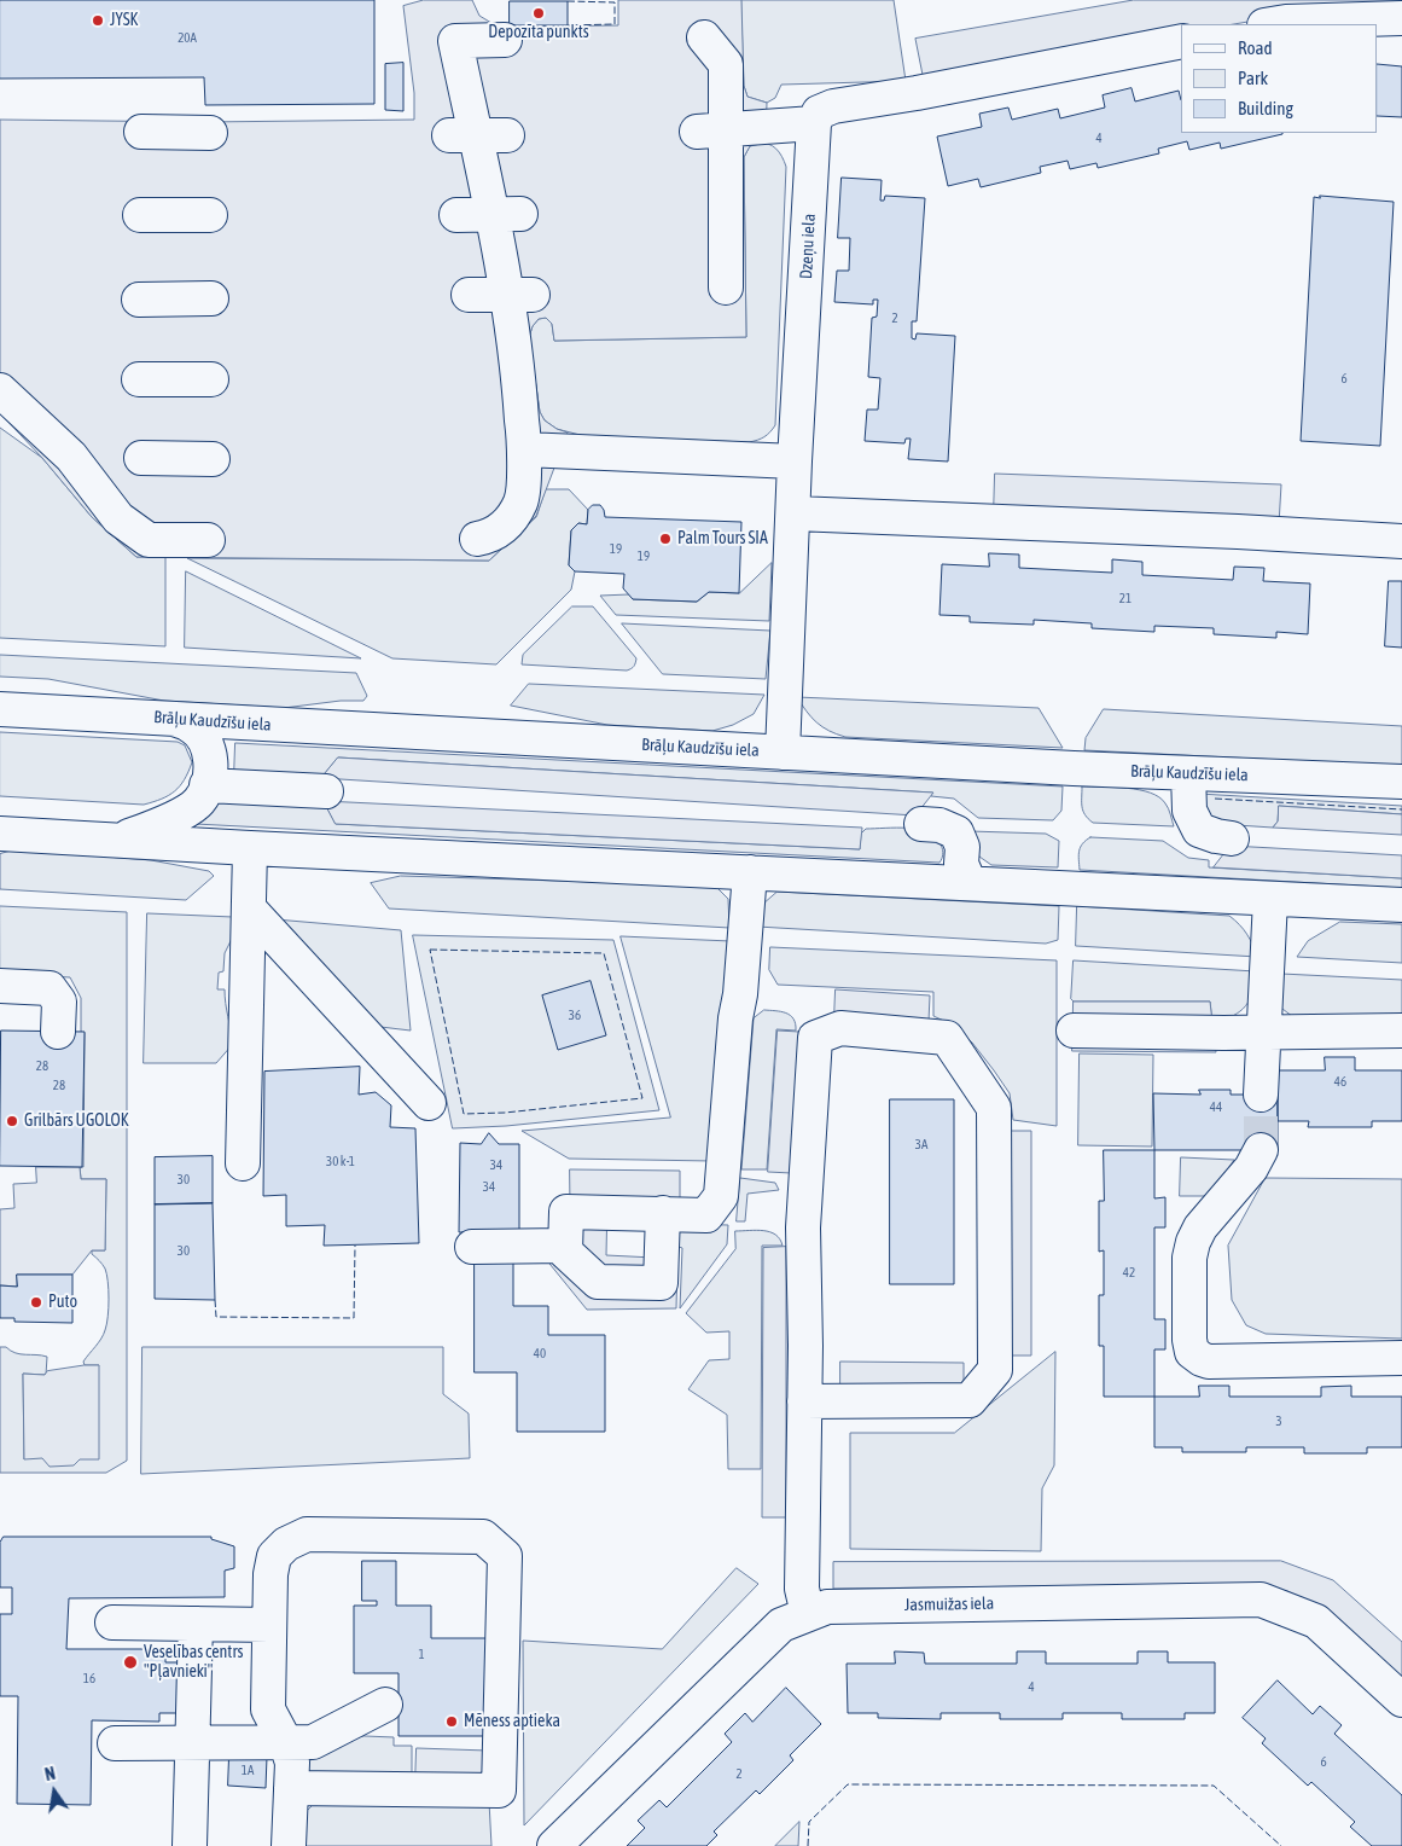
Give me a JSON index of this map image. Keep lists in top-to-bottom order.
{
  "streets": {
    "street": ["Dzeņu iela", "Brāļu Kaudzīšu iela", "Jasmuižas iela"]
  },
  "crossings": [
    ["Dzeņu iela", "Brāļu Kaudzīšu iela"]
  ],
  "places": [
    "Depozīta punkts",
    "JYSK",
    "Palm Tours SIA",
    "Grilbārs UGOLOK",
    "Puto",
    "Veselības centrs \"Pļavnieki\"",
    "Mēness aptieka"
  ],
  "house_numbers": [
    "20A",
    "4",
    "2",
    "6",
    "19",
    "19",
    "21",
    "36",
    "28",
    "46",
    "28",
    "44",
    "3A",
    "30 k-1",
    "34",
    "30",
    "34",
    "30",
    "42",
    "40",
    "3",
    "1",
    "16",
    "4",
    "6",
    "1A",
    "2"
  ],
  "legend": ["Road", "Park", "Building"],
  "north": "top"
}
